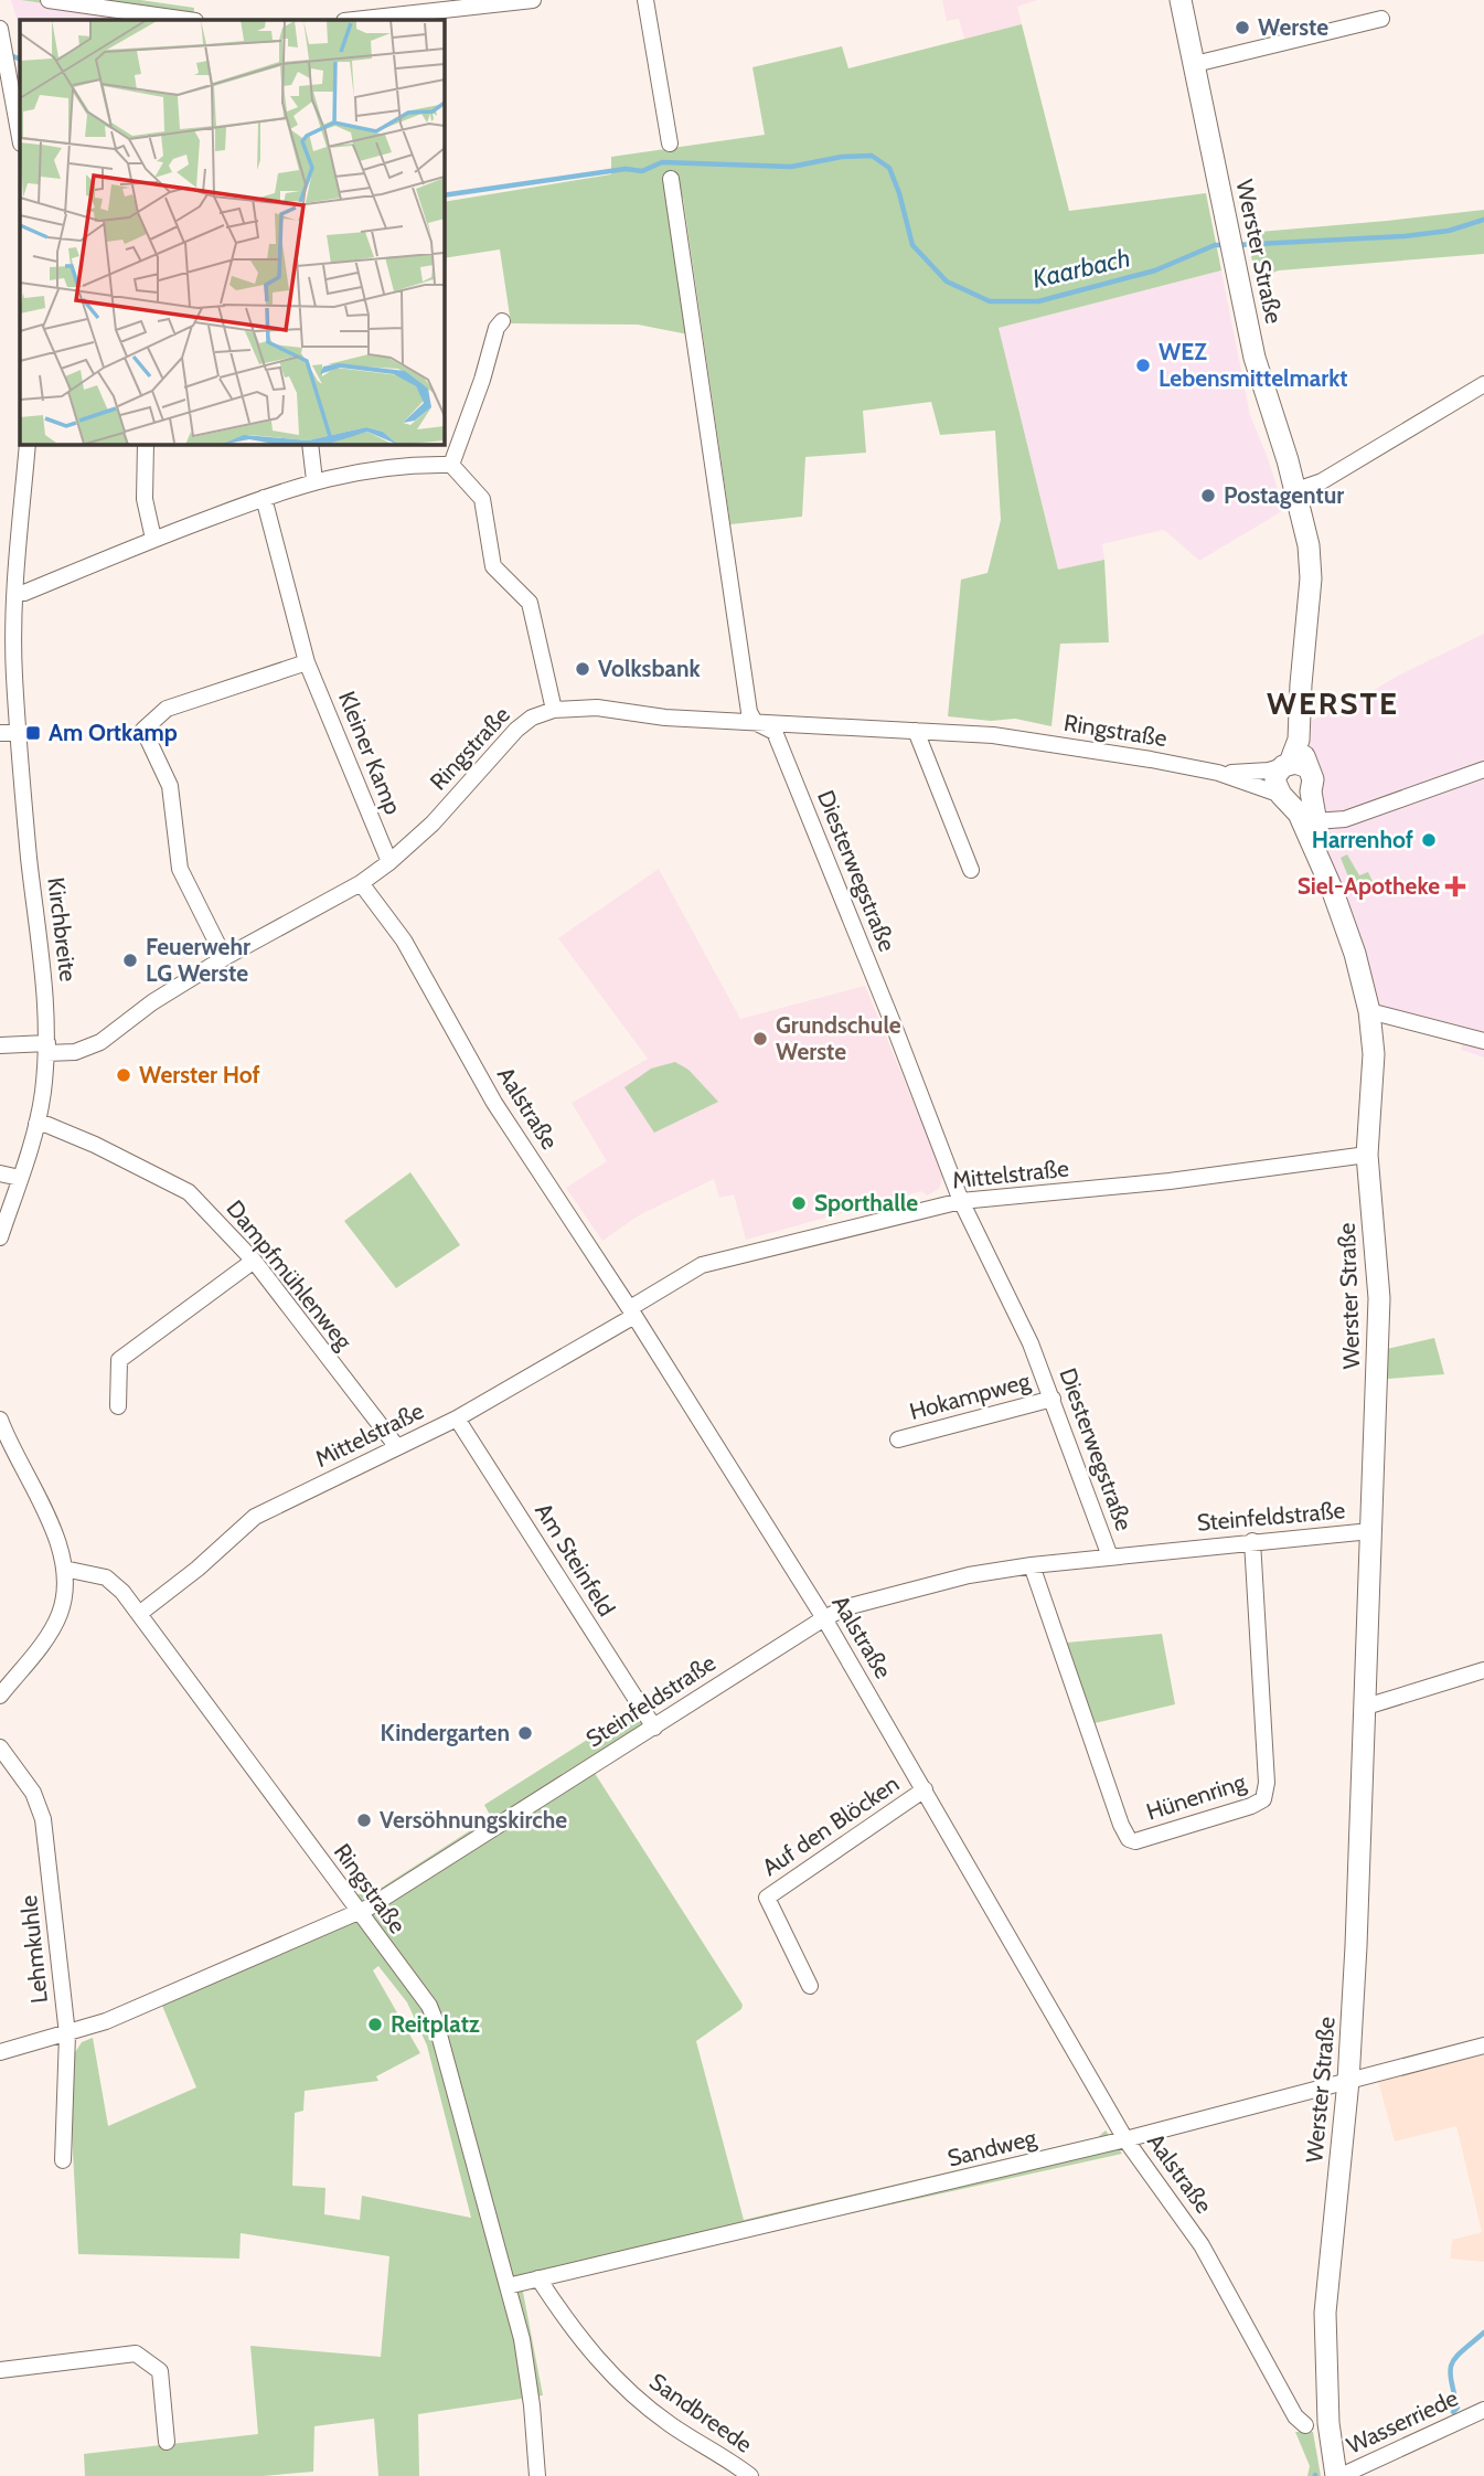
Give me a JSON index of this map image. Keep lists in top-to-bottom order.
{
  "streets": {
    "main road": ["Werster Straße"],
    "street": [
      "Ringstraße",
      "Kleiner Kamp",
      "Diesterwegstraße",
      "Kirchbreite",
      "Aalstraße",
      "Mittelstraße",
      "Dampfmühlenweg",
      "Hokampweg",
      "Steinfeldstraße",
      "Am Steinfeld",
      "Hünenring",
      "Auf den Blöcken",
      "Lehmkuhle",
      "Sandweg",
      "Sandbreede",
      "Wasserriede"
    ]
  },
  "crossings": [
    ["Werster Straße", "Ringstraße"],
    ["Werster Straße", "Mittelstraße"],
    ["Werster Straße", "Steinfeldstraße"],
    ["Werster Straße", "Sandweg"],
    ["Werster Straße", "Wasserriede"],
    ["Ringstraße", "Kleiner Kamp"],
    ["Ringstraße", "Diesterwegstraße"],
    ["Ringstraße", "Kirchbreite"],
    ["Ringstraße", "Aalstraße"],
    ["Ringstraße", "Mittelstraße"],
    ["Ringstraße", "Steinfeldstraße"],
    ["Ringstraße", "Sandweg"],
    ["Diesterwegstraße", "Mittelstraße"],
    ["Diesterwegstraße", "Hokampweg"],
    ["Diesterwegstraße", "Steinfeldstraße"],
    ["Aalstraße", "Mittelstraße"],
    ["Aalstraße", "Steinfeldstraße"],
    ["Aalstraße", "Auf den Blöcken"],
    ["Aalstraße", "Sandweg"],
    ["Mittelstraße", "Dampfmühlenweg"],
    ["Mittelstraße", "Am Steinfeld"],
    ["Steinfeldstraße", "Am Steinfeld"],
    ["Steinfeldstraße", "Hünenring"],
    ["Steinfeldstraße", "Lehmkuhle"],
    ["Sandweg", "Sandbreede"]
  ],
  "districts": ["WERSTE"],
  "water": ["Kaarbach"],
  "places": {
    "other": [
      "Werste",
      "WEZ Lebensmittelmarkt",
      "Postagentur",
      "Volksbank",
      "Harrenhof",
      "Feuerwehr LG Werste",
      "Grundschule Werste",
      "Werster Hof",
      "Sporthalle",
      "Kindergarten",
      "Versöhnungskirche",
      "Reitplatz"
    ],
    "transit": ["Am Ortkamp"],
    "health": ["Siel-Apotheke"]
  }
}
